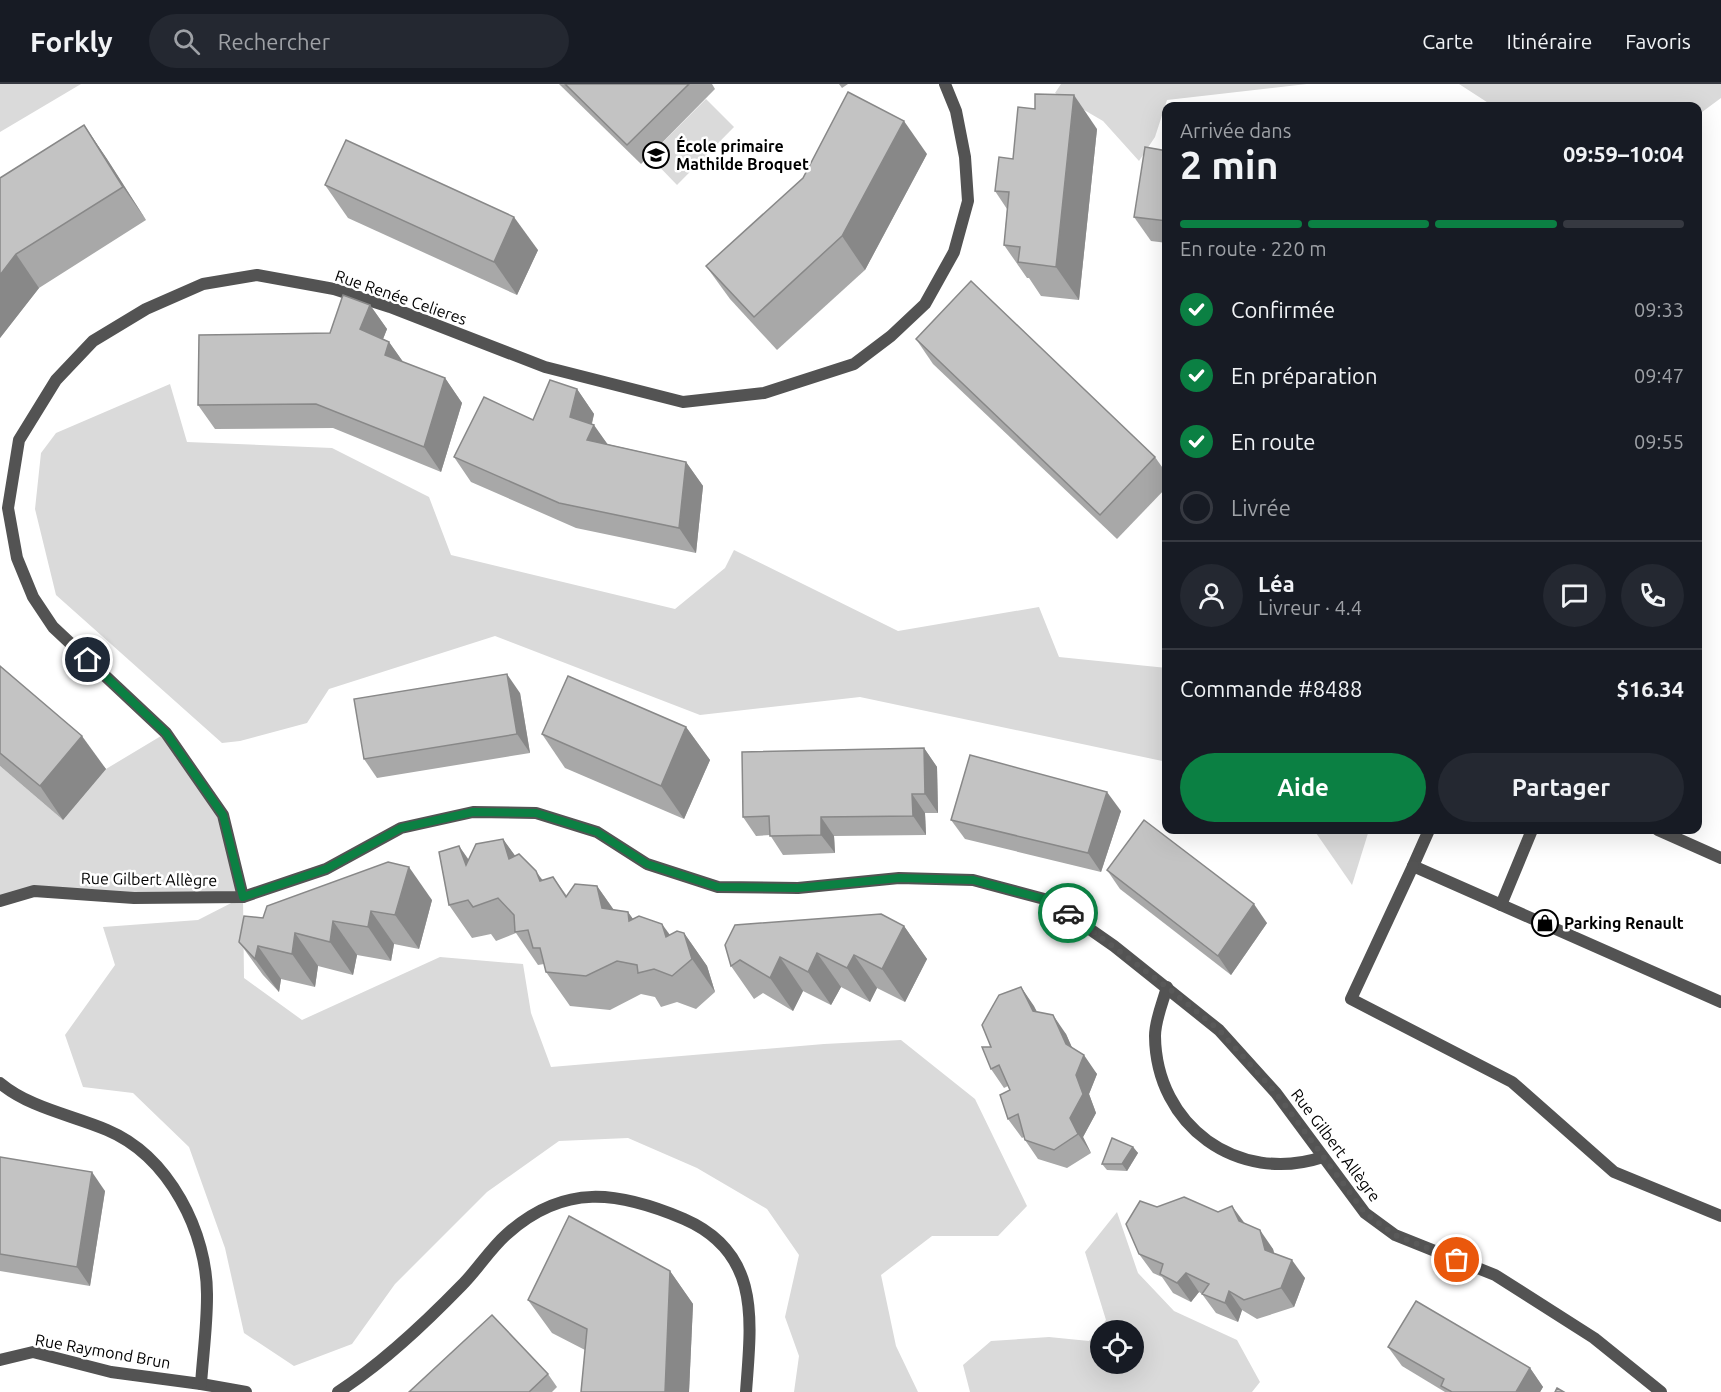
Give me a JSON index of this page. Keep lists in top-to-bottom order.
{
  "streets": {
    "street": ["Rue Renée Celieres", "Rue Gilbert Allègre", "Rue Raymond Brun"]
  },
  "crossings": [
    ["Rue Renée Celieres", "Rue Gilbert Allègre"]
  ],
  "places": {
    "school or university": ["École primaire Mathilde Broquet"],
    "shop": ["Parking Renault"]
  },
  "page": {
    "header": "Forkly",
    "search": "Rechercher",
    "nav": ["Carte", "Itinéraire", "Favoris"],
    "heading": ["2 min", "Arrivée dans", "09:59–10:04"],
    "panel": [
      "Léa",
      "Livreur · 4.4",
      "Commande #8488",
      "$16.34"
    ],
    "bar": "En route · 220 m",
    "list": [
      ["Confirmée", "09:33"],
      ["En préparation", "09:47"],
      ["En route", "09:55"],
      "Livrée"
    ],
    "buttons": ["Aide", "Partager"]
  }
}
